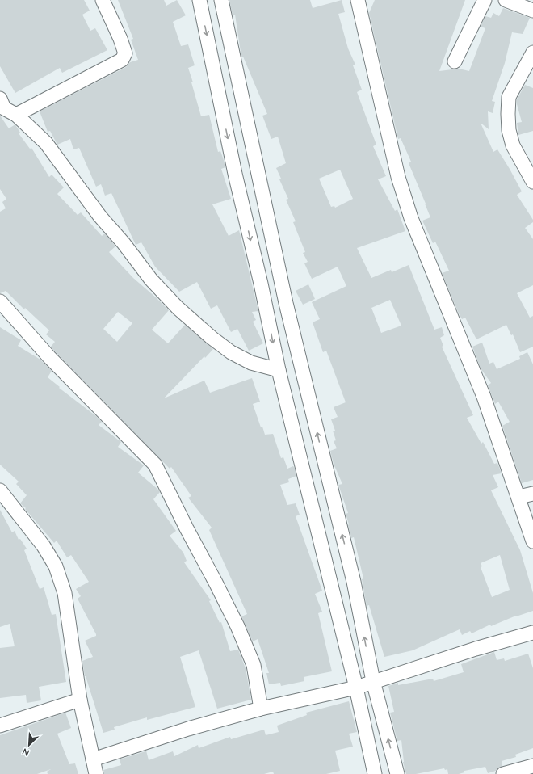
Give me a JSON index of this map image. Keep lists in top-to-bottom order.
{
  "north": "bottom left"
}
